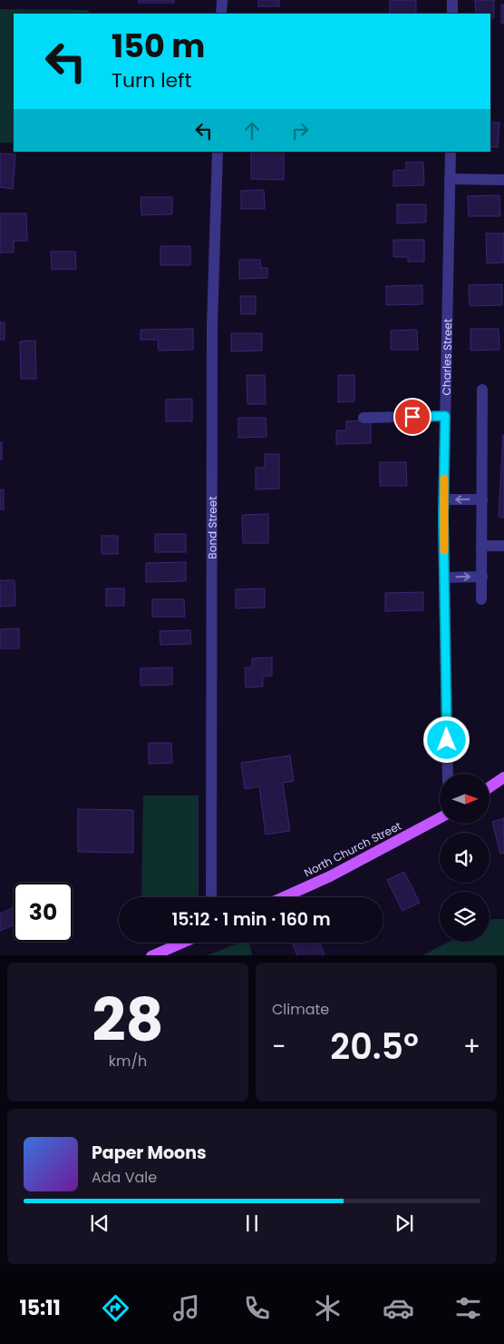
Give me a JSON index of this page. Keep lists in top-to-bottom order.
{
  "streets": {
    "main road": ["North Church Street"],
    "street": ["Charles Street", "Bond Street"]
  },
  "north": "right",
  "page": {
    "turn": ["150 m", "Turn left"],
    "limit": "30",
    "trip": "15:12 · 1 min · 160 m",
    "tile": [
      ["28", "km/h"],
      "Climate"
    ],
    "heat": ["−", "20.5°", "+"],
    "song": ["Paper Moons", "Ada Vale"],
    "tabs": "15:11"
  }
}
